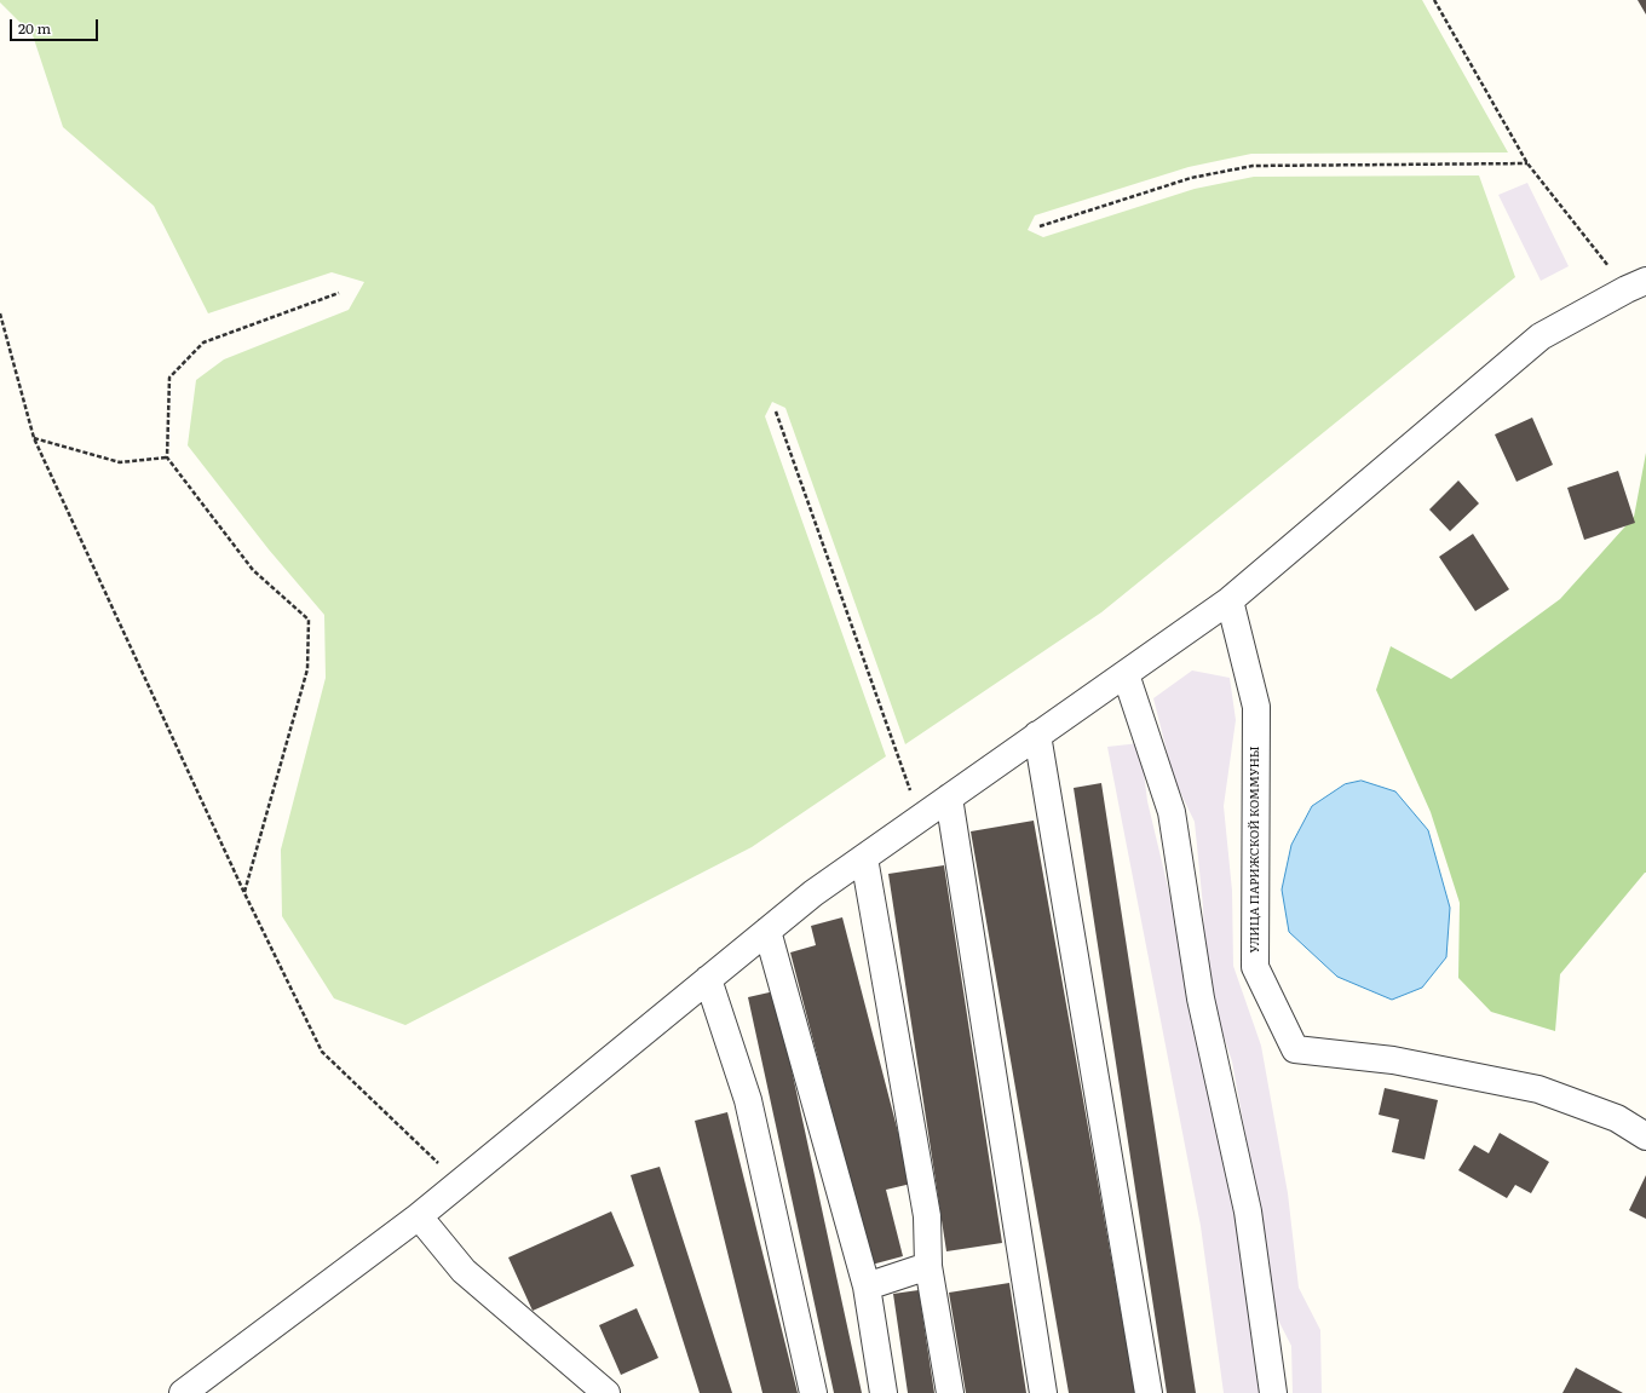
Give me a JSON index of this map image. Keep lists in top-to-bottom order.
{
  "streets": {
    "street": ["УЛИЦА ПАРИЖСКОЙ КОММУНЫ"]
  },
  "scale_bar": "20 m"
}
